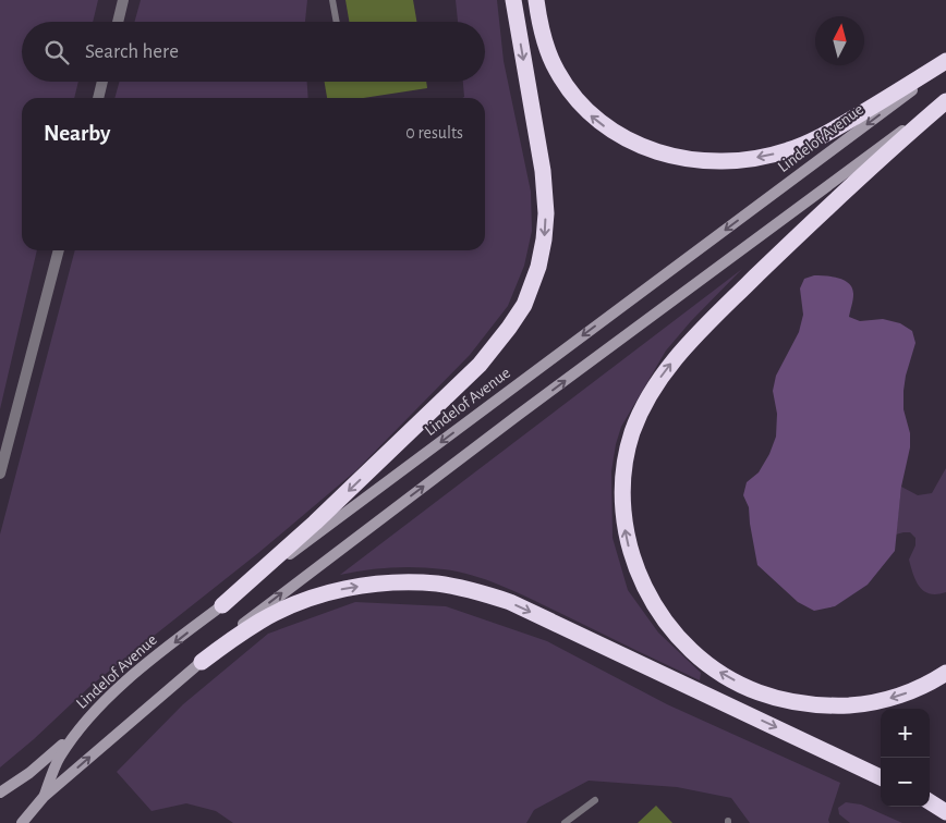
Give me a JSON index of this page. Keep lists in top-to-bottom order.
{
  "streets": {
    "main road": ["Lindelof Avenue"]
  },
  "north": "top",
  "page": {
    "search": "Search here",
    "heading": ["Nearby", "0 results"],
    "map_buttons": ["+", "−"]
  }
}
